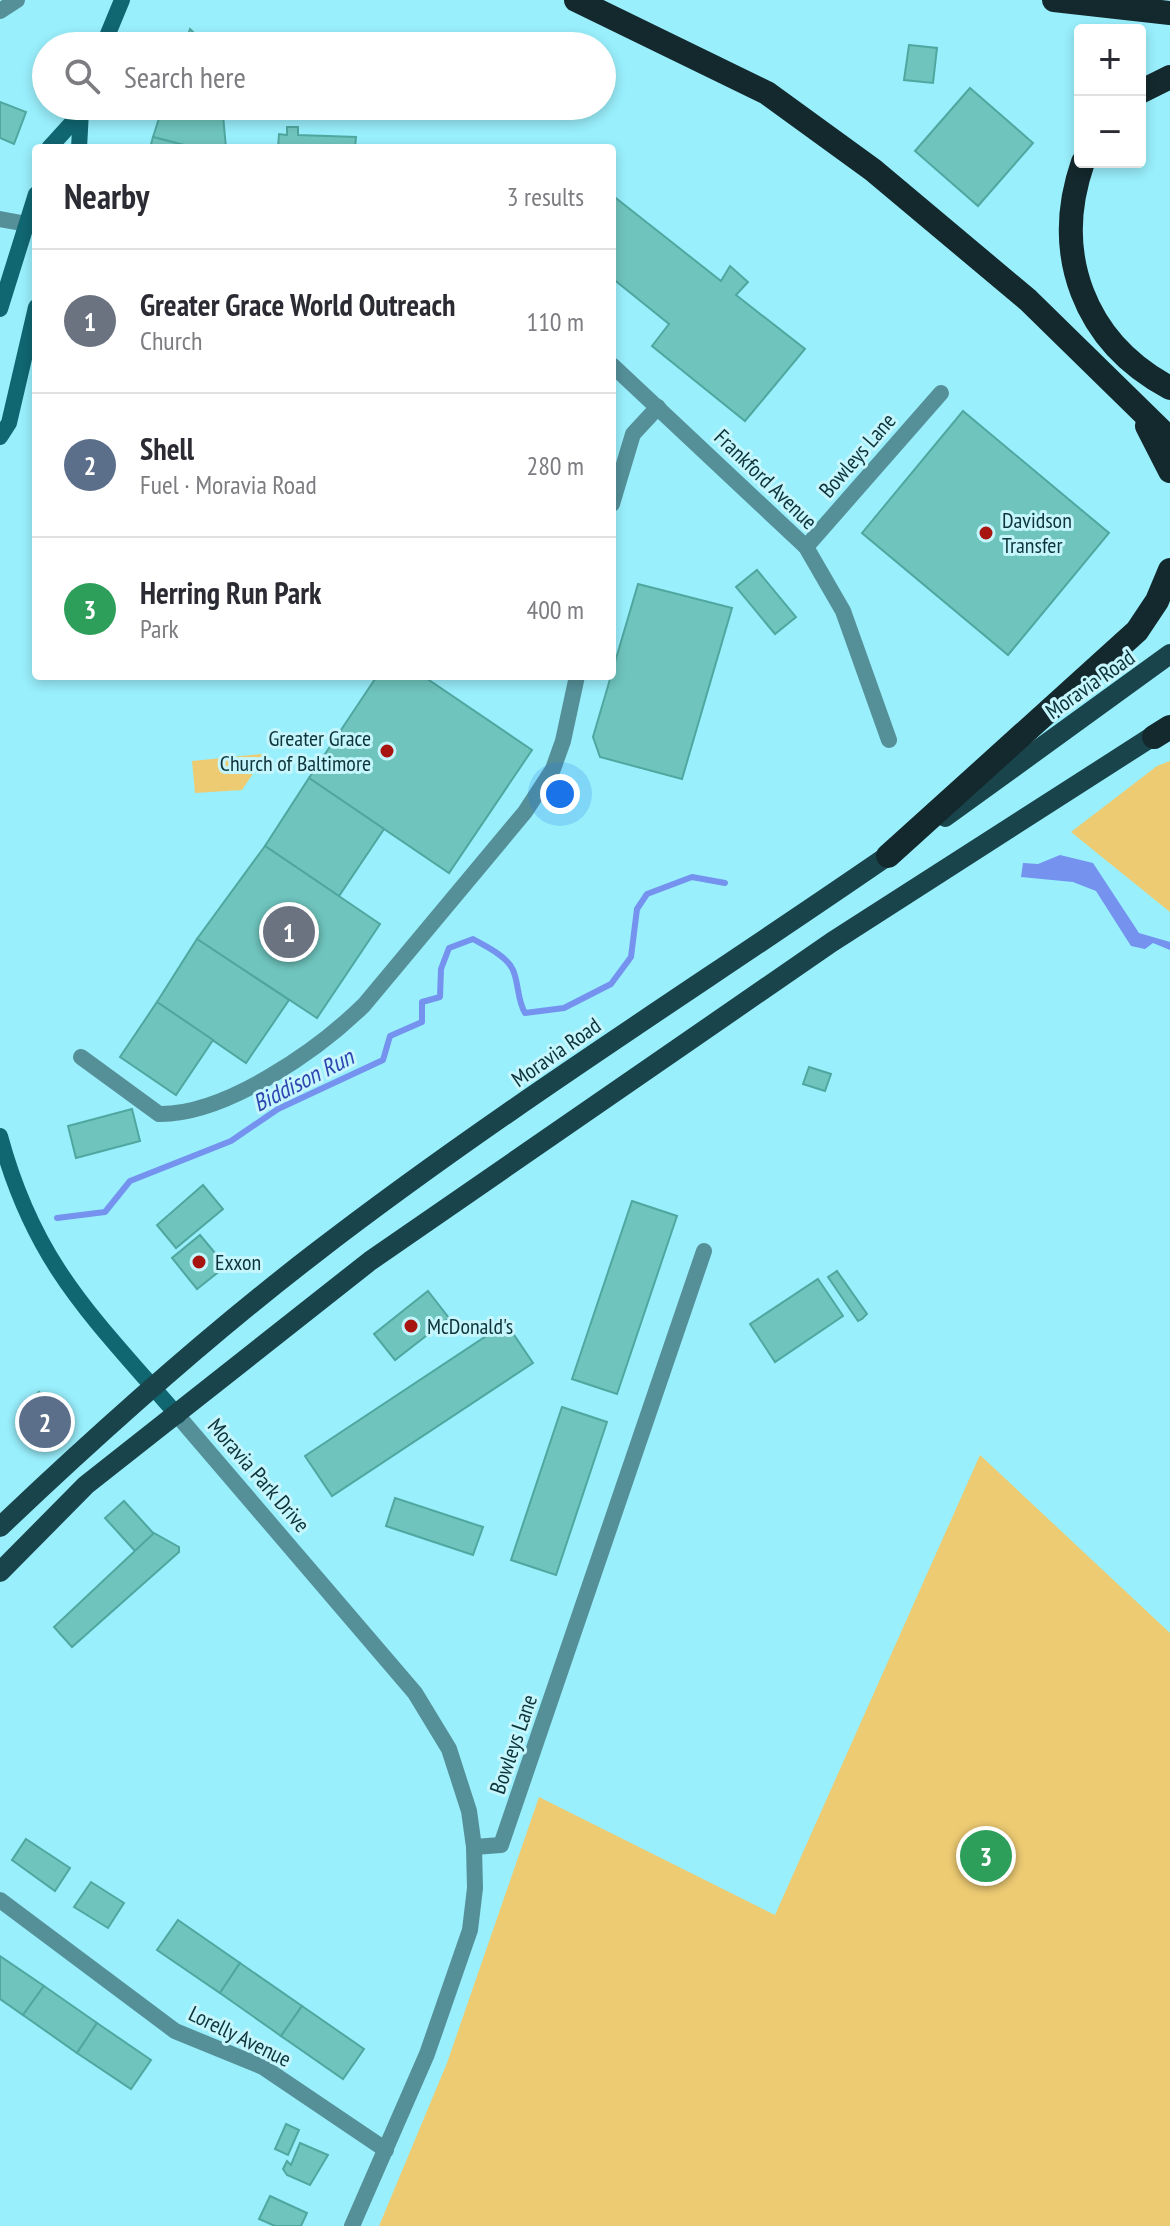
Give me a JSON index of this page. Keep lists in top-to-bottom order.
{
  "streets": {
    "main road": ["Moravia Road", "Moravia Park Drive"],
    "street": ["Bowleys Lane", "Frankford Avenue", "Lorelly Avenue"]
  },
  "crossings": [
    ["Bowleys Lane", "Frankford Avenue"],
    ["Bowleys Lane", "Moravia Park Drive"],
    ["Moravia Road", "Moravia Park Drive"]
  ],
  "water": ["Biddison Run"],
  "places": [
    "Davidson Transfer",
    "Greater Grace Church of Baltimore",
    "Exxon",
    "McDonald's"
  ],
  "page": {
    "map_buttons": ["+", "−"],
    "search": "Search here",
    "heading": ["Nearby", "3 results"],
    "list": [
      {
        "mark": "1",
        "name": "Greater Grace World Outreach",
        "note": "Church",
        "value": "110 m"
      },
      {
        "mark": "2",
        "name": "Shell",
        "note": "Fuel · Moravia Road",
        "value": "280 m"
      },
      {
        "mark": "3",
        "name": "Herring Run Park",
        "note": "Park",
        "value": "400 m"
      }
    ],
    "pins": ["1", "2", "3"]
  }
}
